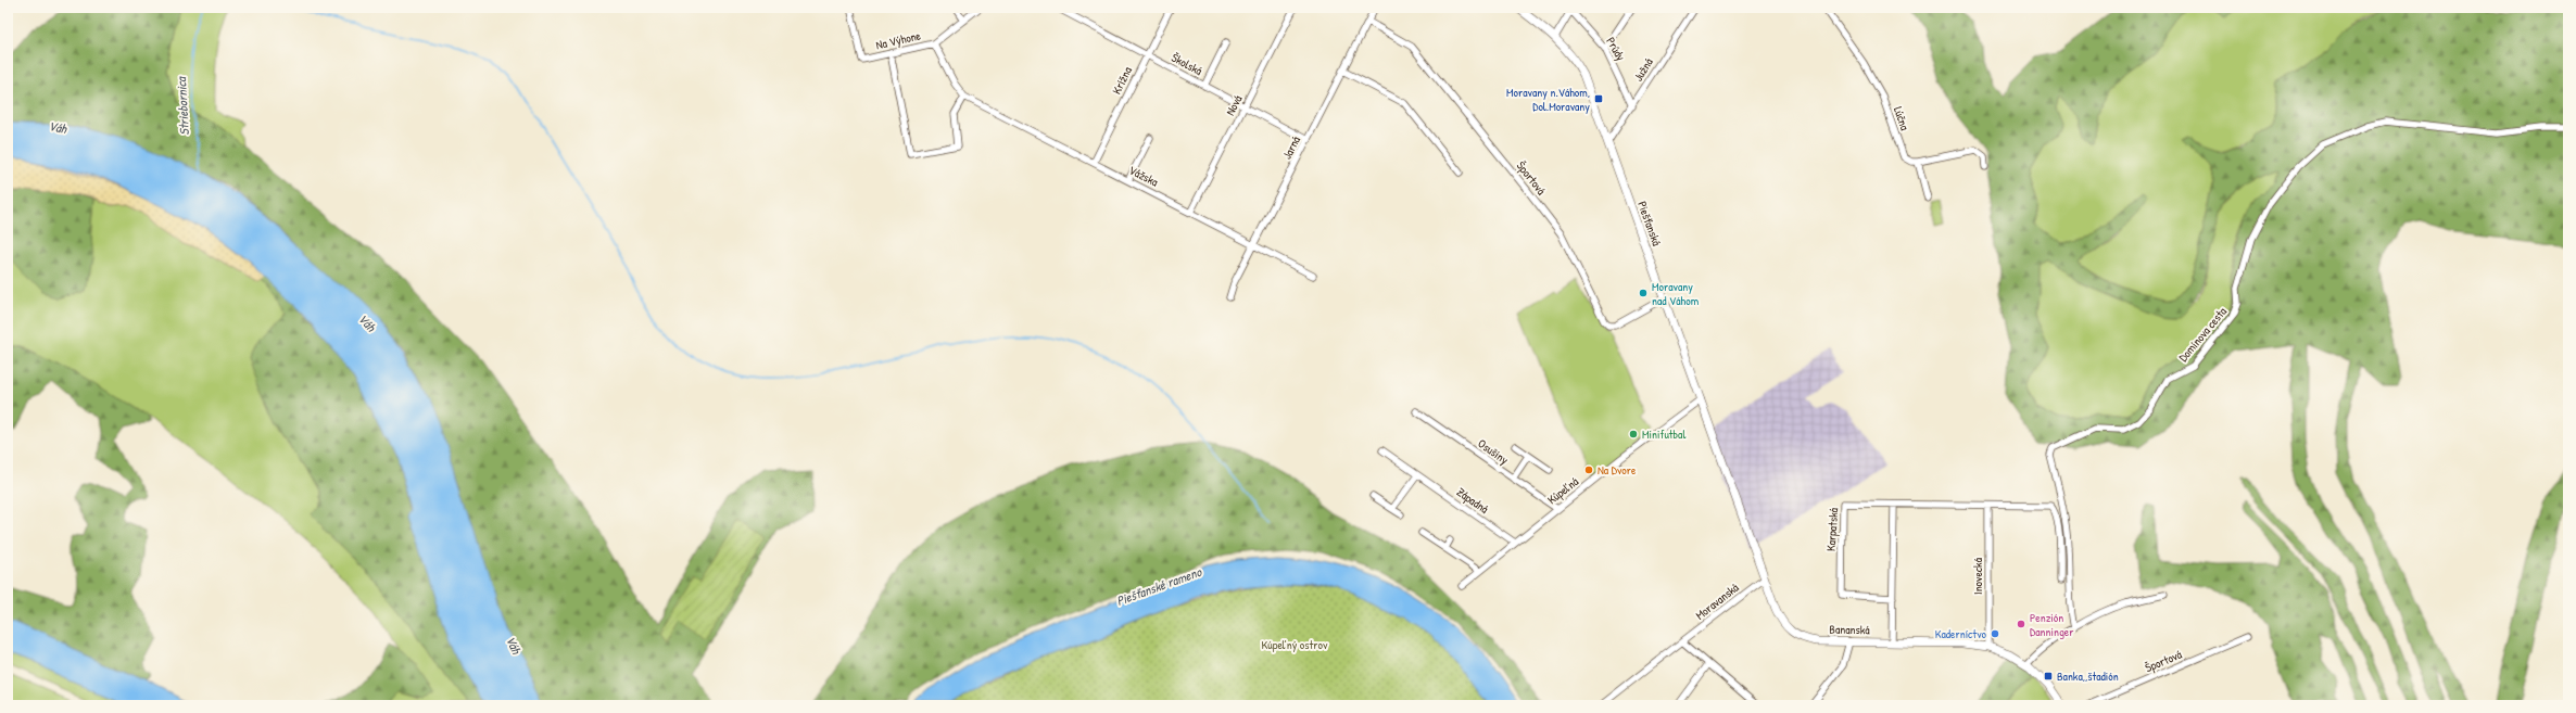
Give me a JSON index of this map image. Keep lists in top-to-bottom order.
{
  "streets": {
    "main road": ["Piešťanská", "Bananská"],
    "street": [
      "Na Výhone",
      "Prúdy",
      "Školská",
      "Južná",
      "Krížna",
      "Nová",
      "Lúčna",
      "Jarná",
      "Vážska",
      "Športová",
      "Dominova cesta",
      "Osušiny",
      "Kúpeľná",
      "Západná",
      "Karpatská",
      "Inovecká",
      "Moravanská"
    ]
  },
  "crossings": [
    ["Na Výhone", "Vážska"],
    ["Prúdy", "Južná"],
    ["Školská", "Krížna"],
    ["Školská", "Nová"],
    ["Školská", "Jarná"],
    ["Južná", "Piešťanská"],
    ["Krížna", "Vážska"],
    ["Nová", "Vážska"],
    ["Jarná", "Vážska"],
    ["Jarná", "Športová"],
    ["Športová", "Piešťanská"],
    ["Piešťanská", "Kúpeľná"],
    ["Piešťanská", "Bananská"],
    ["Osušiny", "Kúpeľná"],
    ["Kúpeľná", "Západná"],
    ["Inovecká", "Bananská"],
    ["Moravanská", "Bananská"]
  ],
  "water": ["Striebornica", "Váh", "Piešťanské rameno"],
  "parks": ["Kúpeľný ostrov"],
  "places": {
    "transit": ["Moravany n.Váhom, Dol.Moravany", "Banka,,štadión"],
    "other": [
      "Moravany nad Váhom",
      "Minifutbal",
      "Na Dvore",
      "Penzión Danninger",
      "Kaderníctvo"
    ]
  }
}
